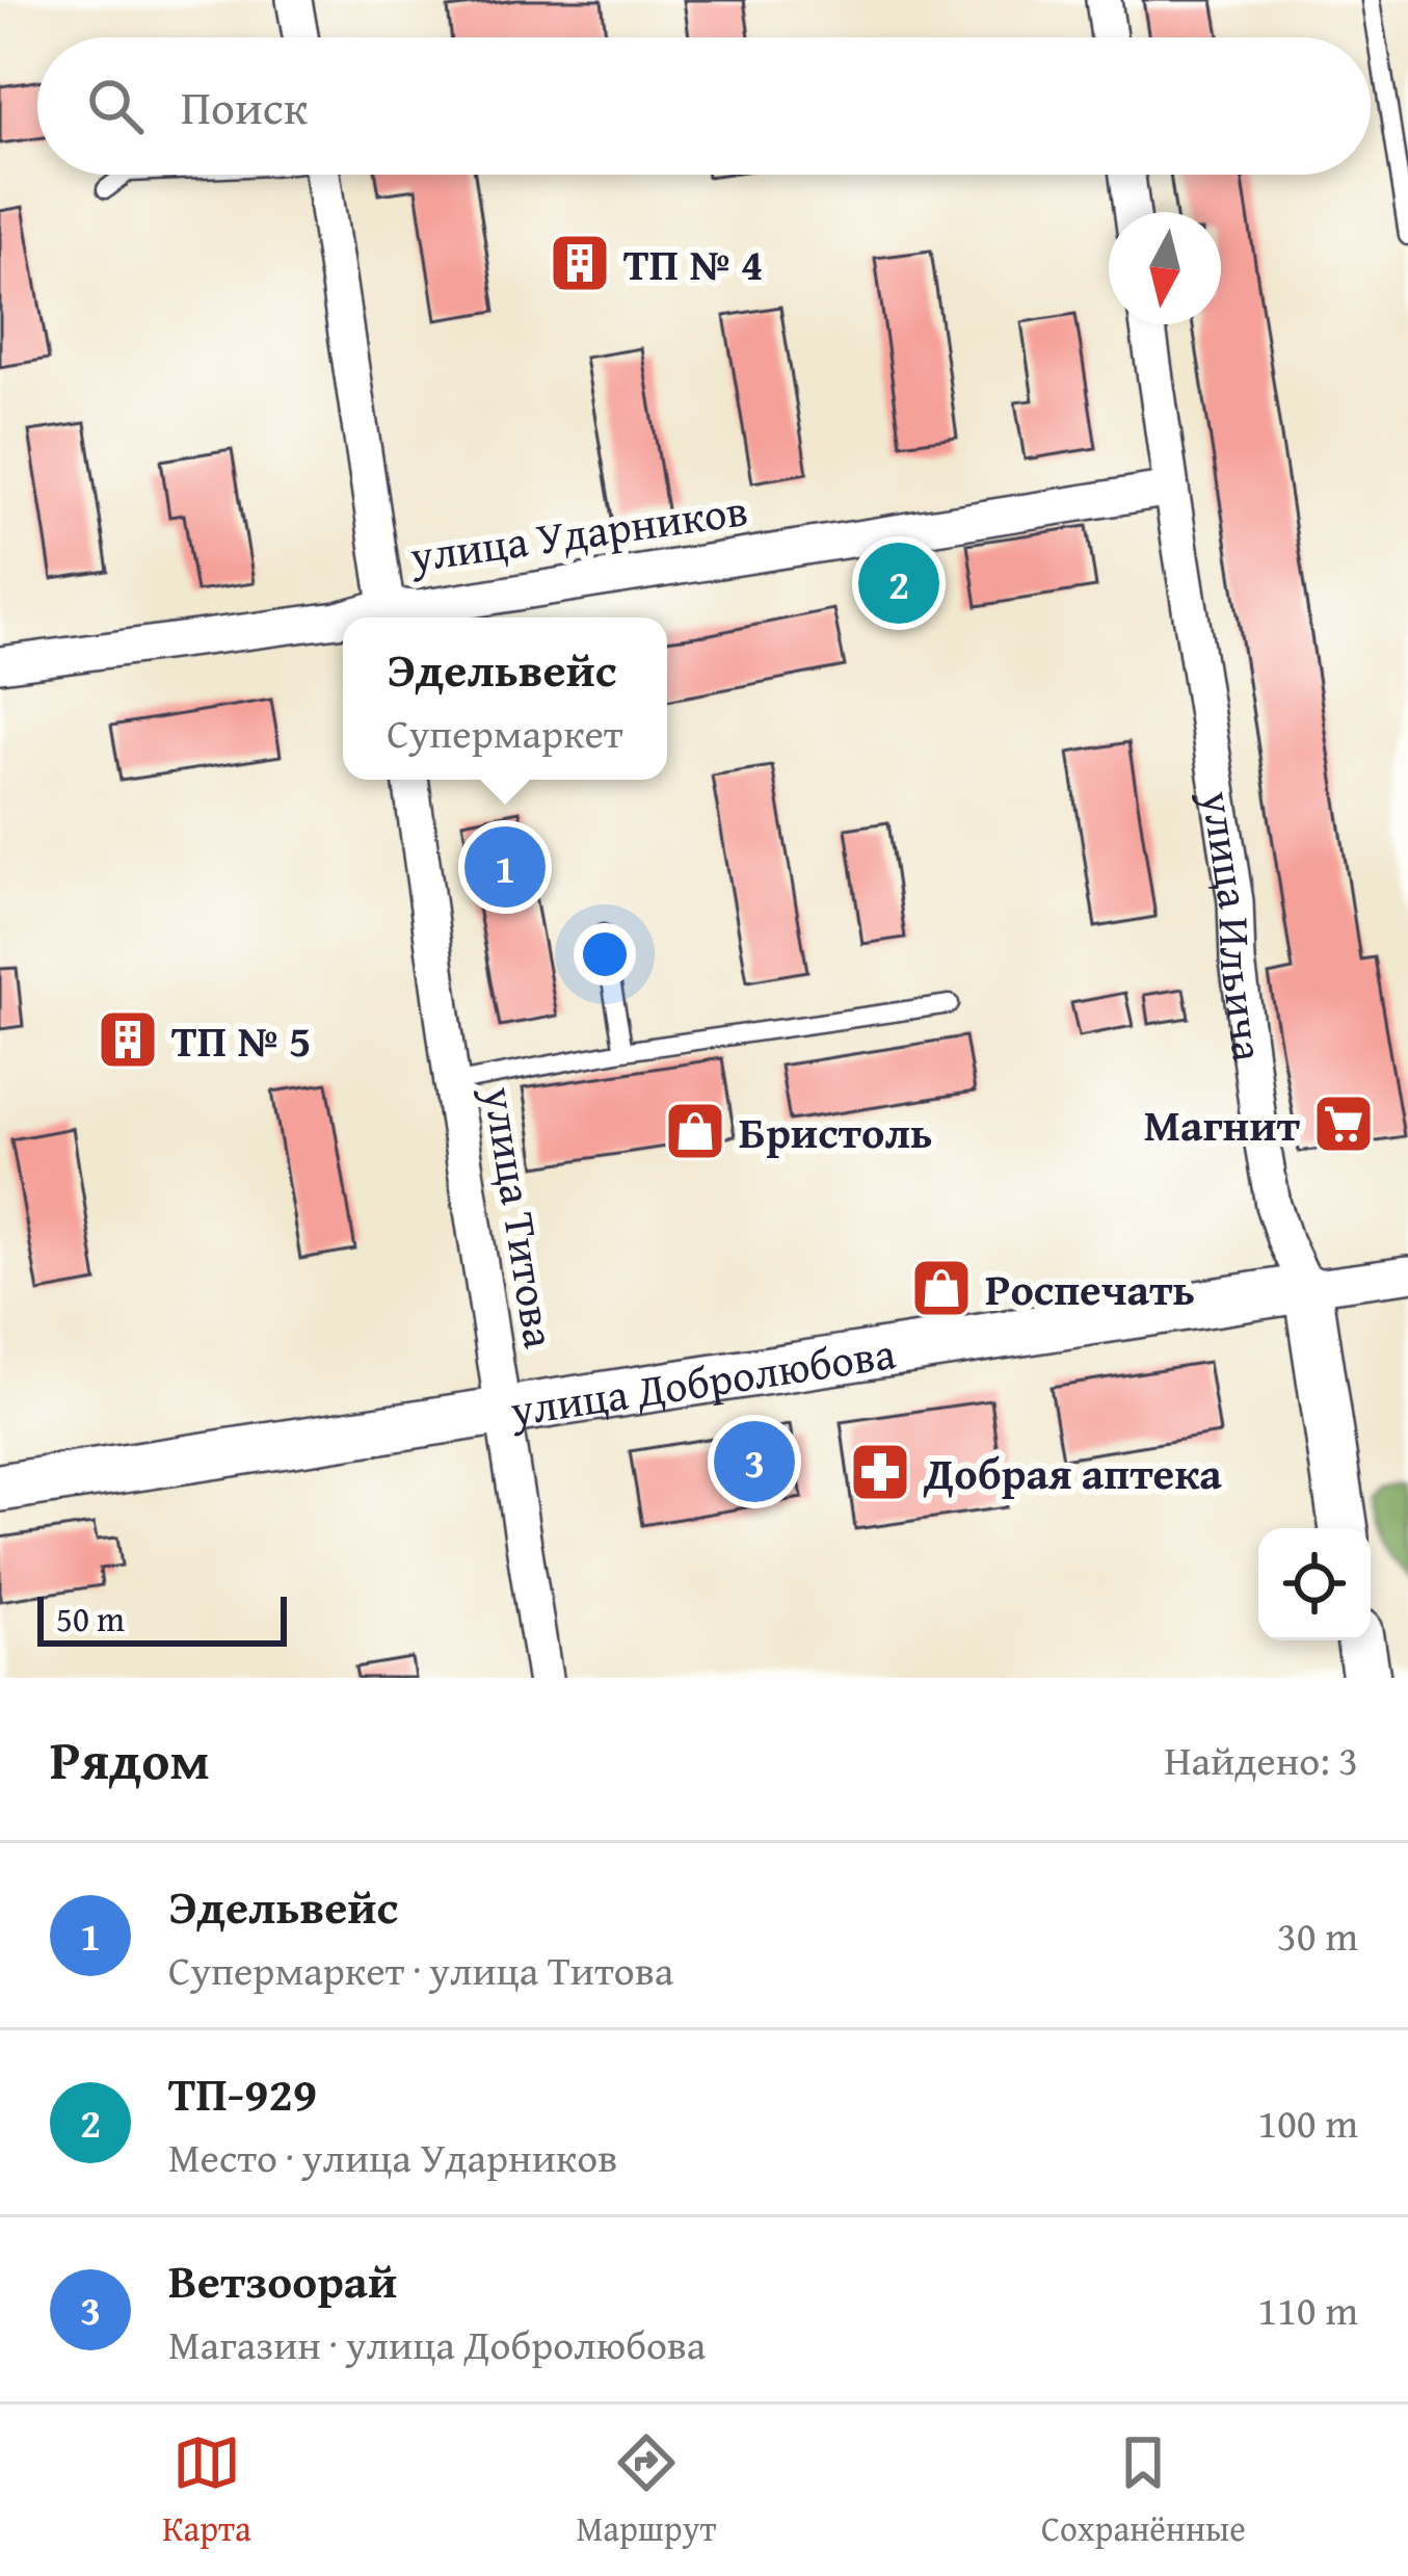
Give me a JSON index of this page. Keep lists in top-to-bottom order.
{
  "streets": {
    "street": [
      "улица Ударников",
      "улица Ильича",
      "улица Титова",
      "улица Добролюбова"
    ]
  },
  "crossings": [
    ["улица Ударников", "улица Ильича"],
    ["улица Ильича", "улица Добролюбова"],
    ["улица Титова", "улица Добролюбова"]
  ],
  "places": {
    "building": ["ТП № 4", "ТП № 5"],
    "supermarket": ["Магнит"],
    "shop": ["Бристоль", "Роспечать"],
    "pharmacy": ["Добрая аптека"]
  },
  "scale_bar": "50 m",
  "north": "bottom",
  "page": {
    "search": "Поиск",
    "pins": ["2", "1", "3"],
    "popup": ["Эдельвейс", "Супермаркет"],
    "scale": "50 m",
    "heading": ["Рядом", "Найдено: 3"],
    "list": [
      {
        "mark": "1",
        "name": "Эдельвейс",
        "note": "Супермаркет · улица Титова",
        "value": "30 m"
      },
      {
        "mark": "2",
        "name": "ТП-929",
        "note": "Место · улица Ударников",
        "value": "100 m"
      },
      {
        "mark": "3",
        "name": "Ветзоорай",
        "note": "Магазин · улица Добролюбова",
        "value": "110 m"
      }
    ],
    "nav": ["Карта", "Маршрут", "Сохранённые"]
  }
}
